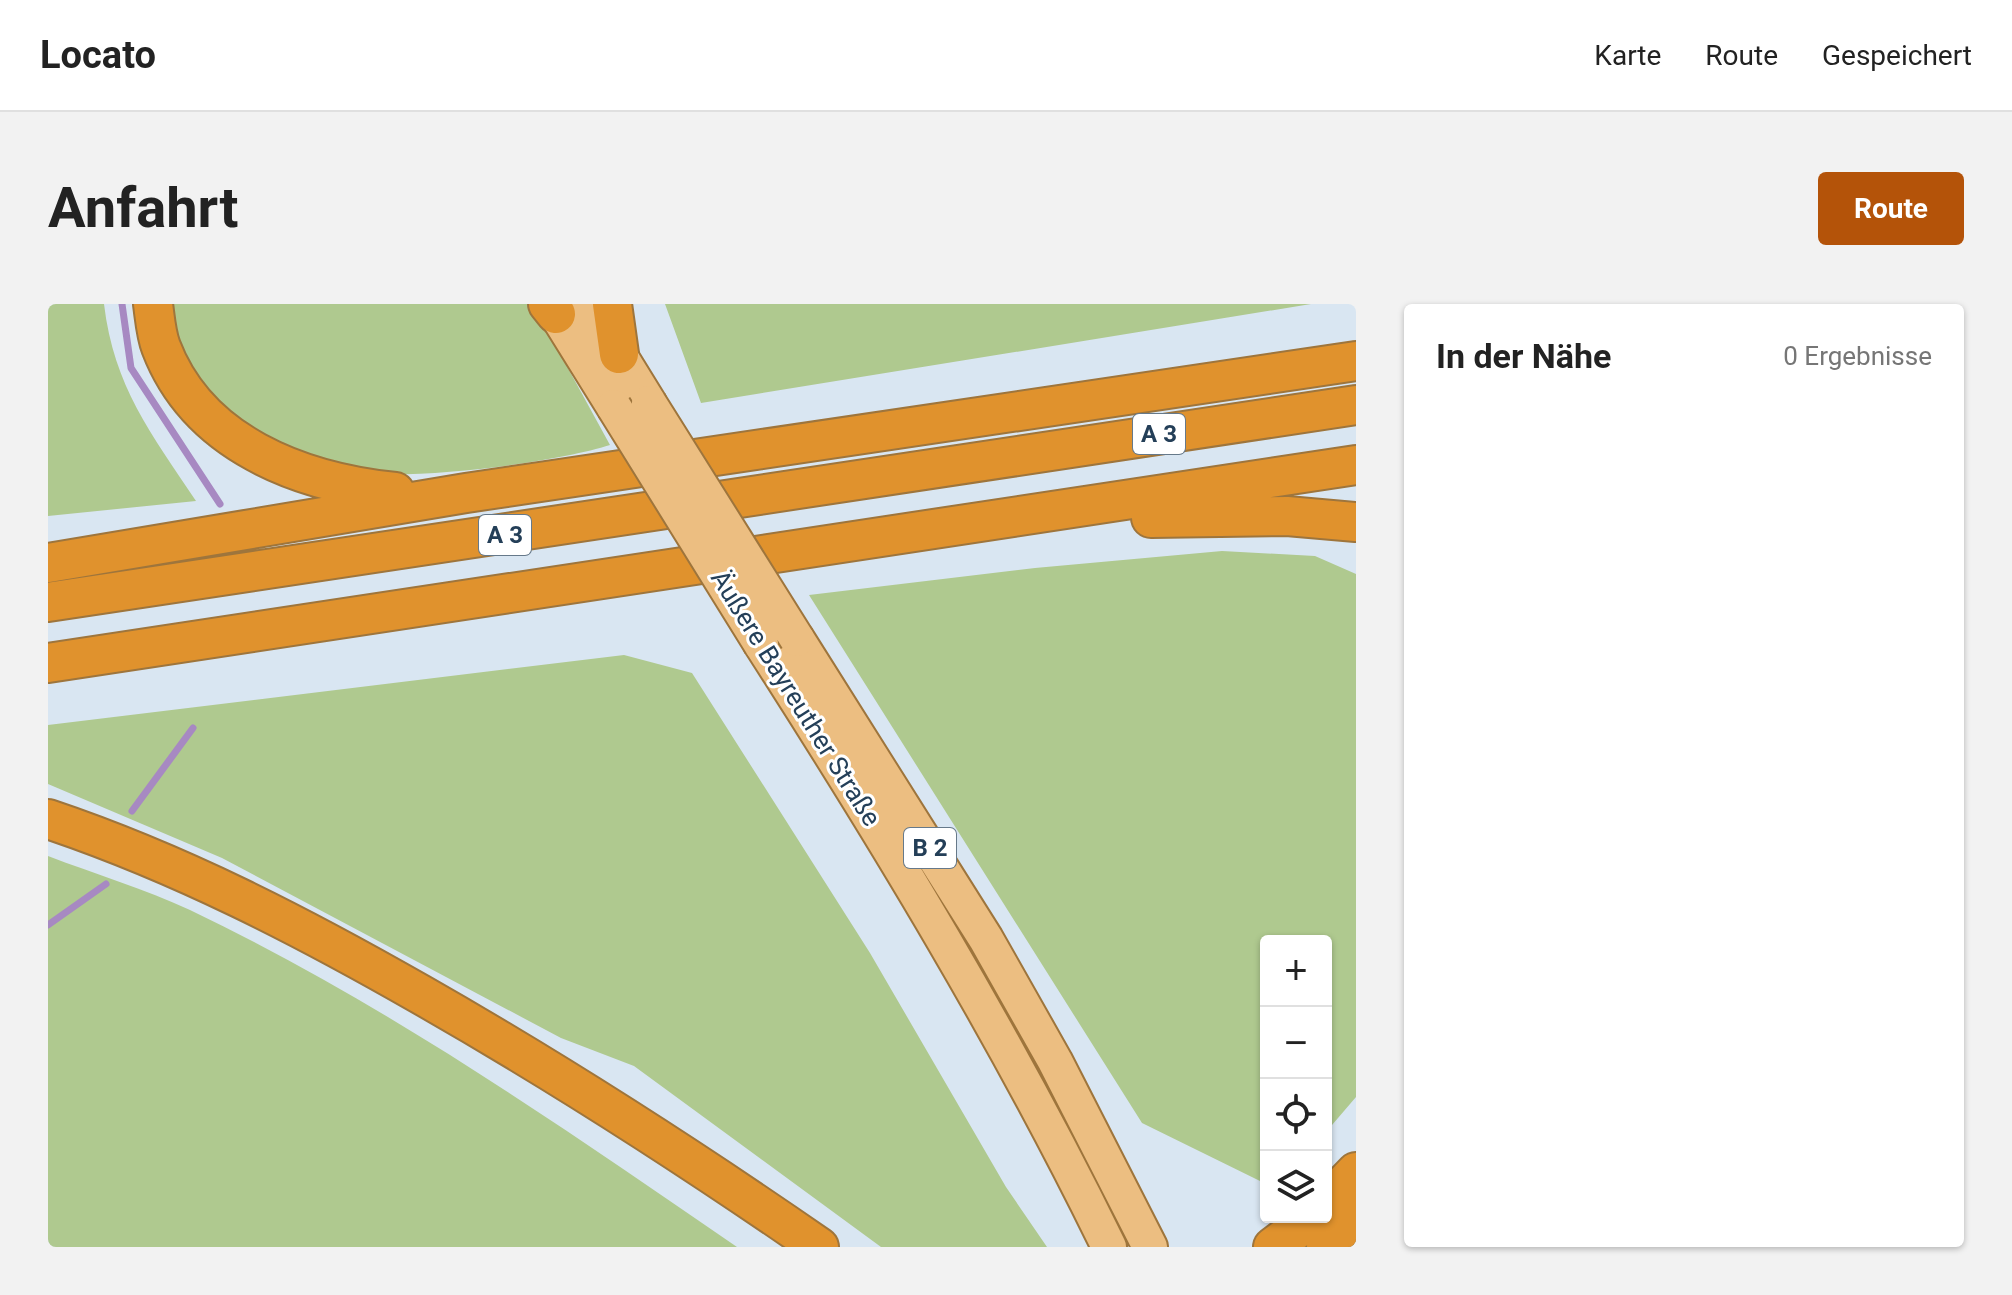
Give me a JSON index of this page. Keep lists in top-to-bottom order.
{
  "streets": {
    "highway": ["A 3"],
    "main road": ["Äußere Bayreuther Straße", "B 2"]
  },
  "crossings": [
    ["Äußere Bayreuther Straße", "B 2"]
  ],
  "page": {
    "header": "Locato",
    "nav": ["Karte", "Route", "Gespeichert"],
    "buttons": "Route",
    "title": "Anfahrt",
    "heading": ["In der Nähe", "0 Ergebnisse"],
    "map_buttons": ["+", "−"]
  }
}
